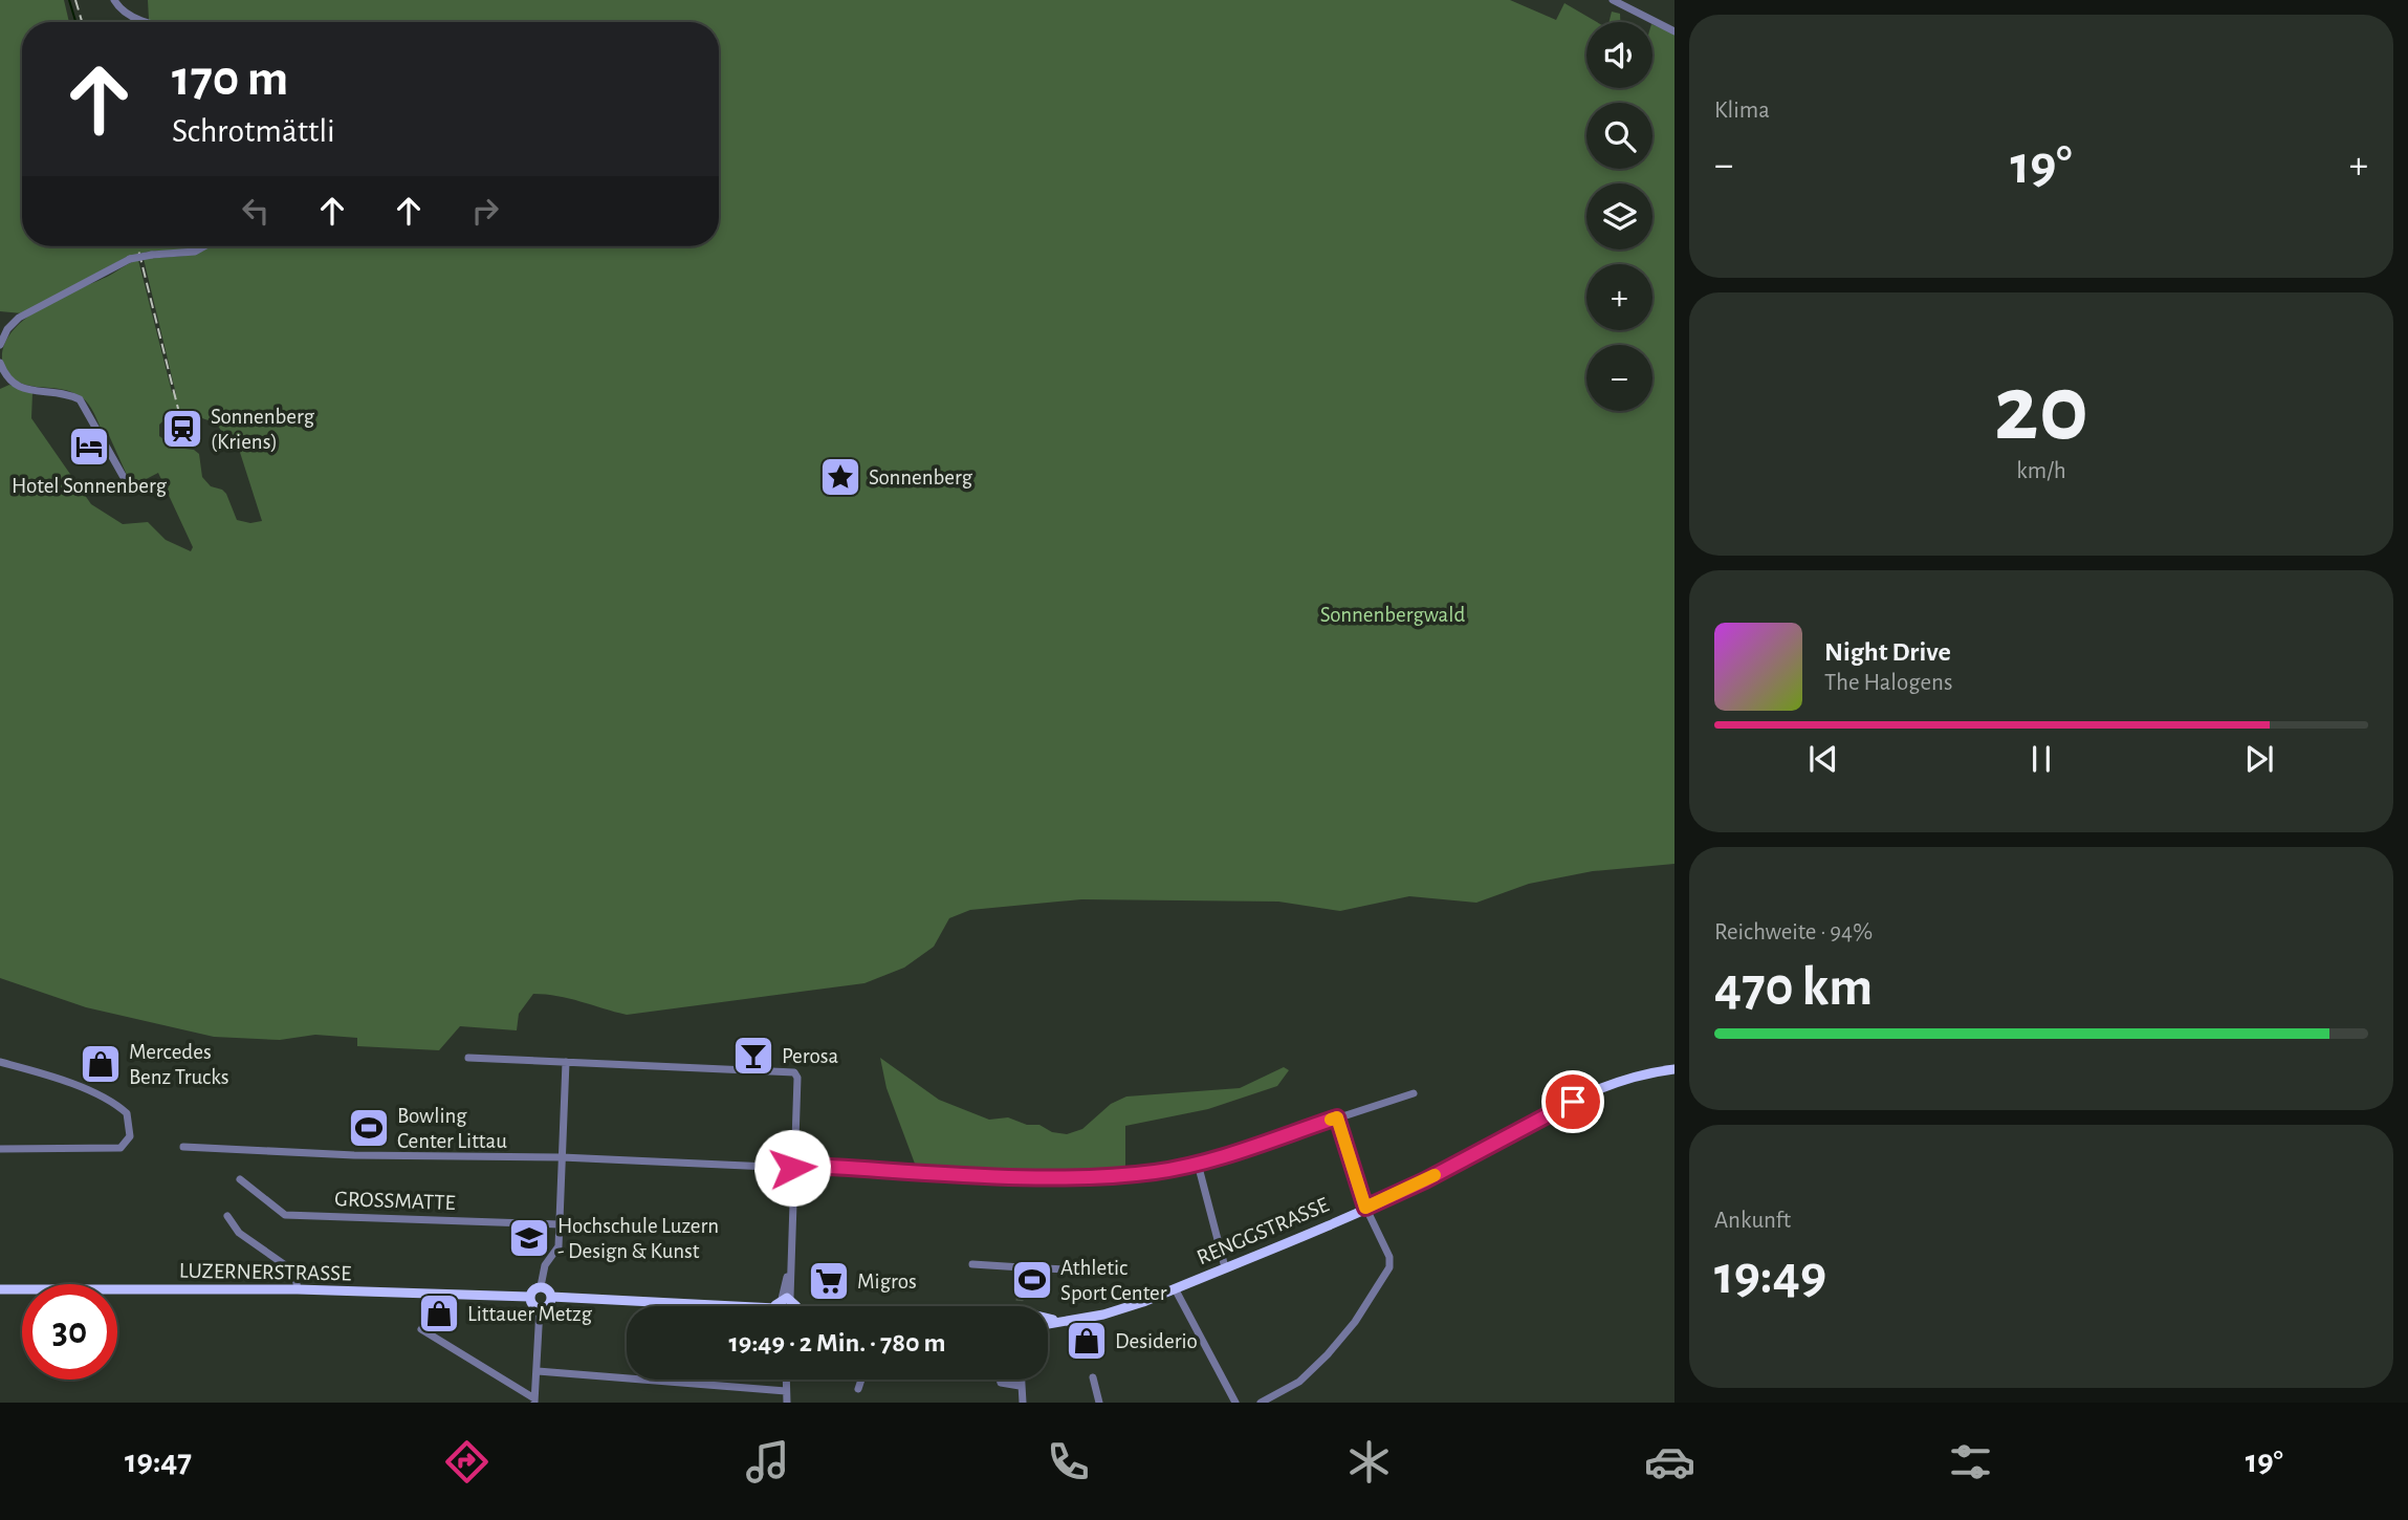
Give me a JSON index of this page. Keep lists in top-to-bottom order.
{
  "streets": {
    "main road": ["RENGGSTRASSE", "LUZERNERSTRASSE"],
    "street": ["GROSSMATTE"]
  },
  "parks": ["Sonnenbergwald"],
  "places": {
    "station": ["Sonnenberg (Kriens)"],
    "hotel": ["Hotel Sonnenberg"],
    "place": ["Sonnenberg"],
    "bar": ["Perosa"],
    "shop": ["Mercedes Benz Trucks", "Littauer Metzg", "Desiderio"],
    "sports": ["Bowling Center Littau", "Athletic Sport Center"],
    "school or university": ["Hochschule Luzern - Design & Kunst"],
    "supermarket": ["Migros"]
  },
  "page": {
    "tile": [
      "Klima",
      ["20", "km/h"],
      ["Reichweite · 94%", "470 km"],
      ["Ankunft", "19:49"]
    ],
    "map_buttons": ["+", "−"],
    "turn": ["170 m", "Schrotmättli"],
    "heat": ["−", "19°", "+"],
    "song": ["Night Drive", "The Halogens"],
    "limit": "30",
    "trip": "19:49 · 2 Min. · 780 m",
    "tabs": ["19:47", "19°"]
  }
}
